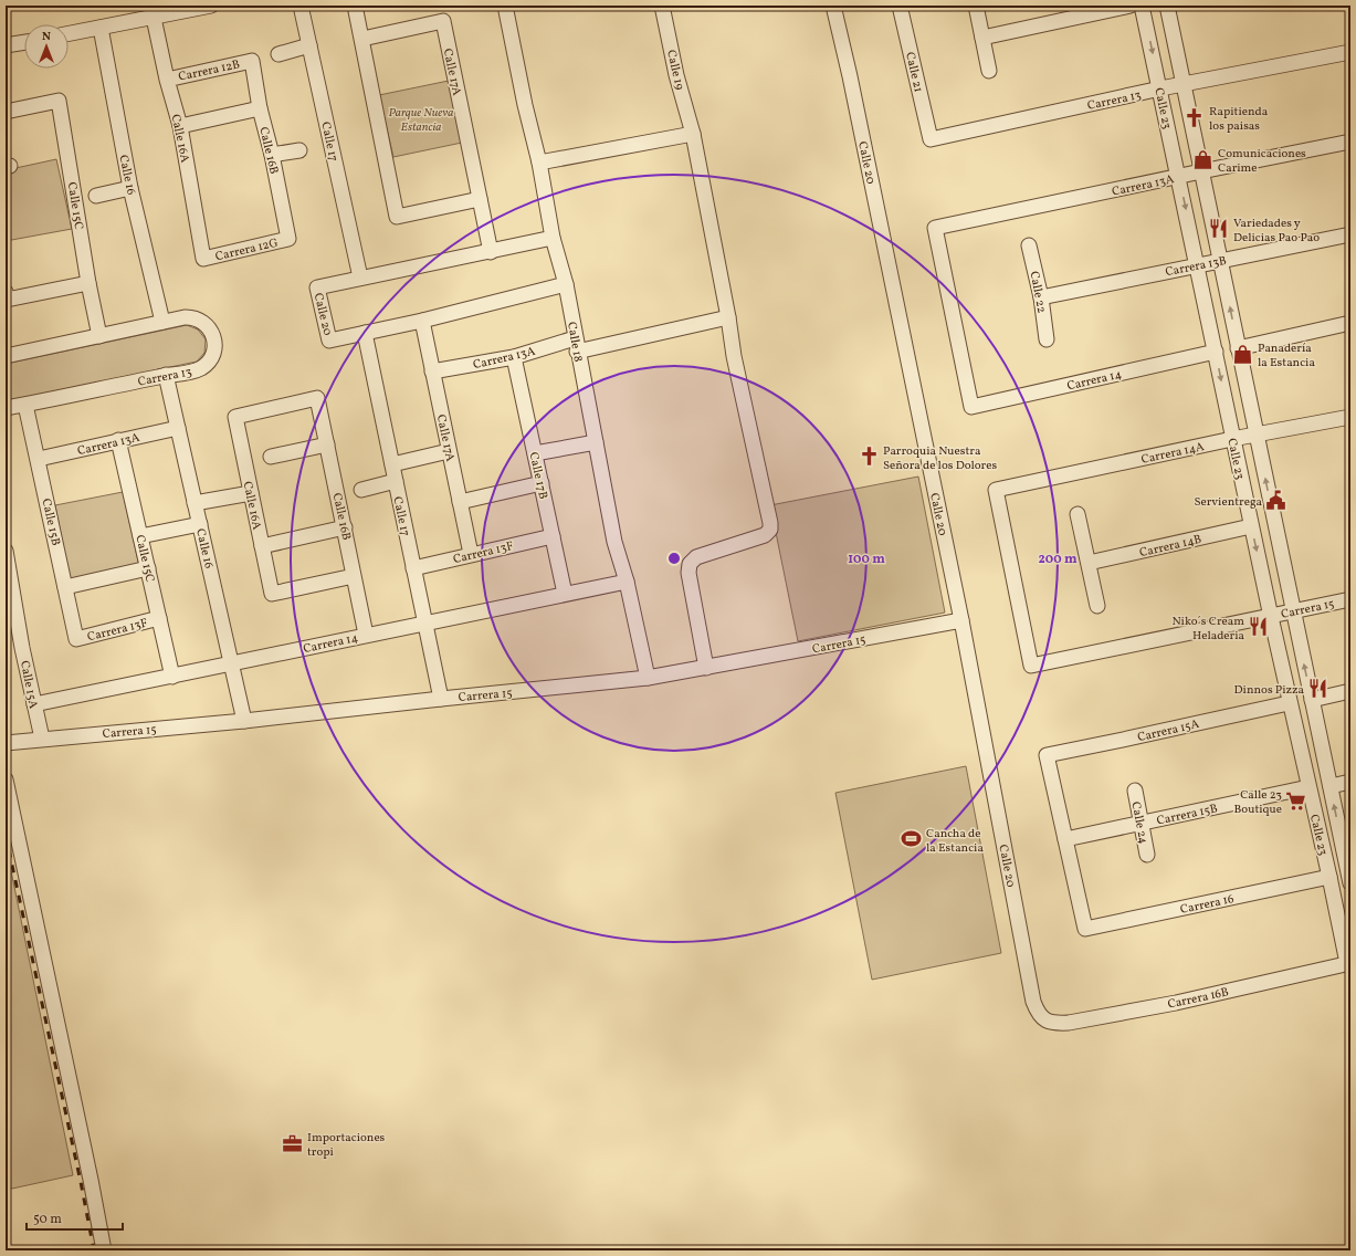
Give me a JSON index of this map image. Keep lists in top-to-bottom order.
{
  "streets": {
    "street": [
      "Carrera 12B",
      "Calle 19",
      "Calle 17A",
      "Calle 21",
      "Carrera 13",
      "Calle 23",
      "Calle 16A",
      "Calle 17",
      "Calle 16B",
      "Calle 20",
      "Calle 16",
      "Carrera 13A",
      "Calle 15C",
      "Carrera 12G",
      "Carrera 13B",
      "Calle 22",
      "Calle 18",
      "Carrera 14",
      "Carrera 14A",
      "Calle 17B",
      "Calle 15B",
      "Carrera 14B",
      "Carrera 13F",
      "Carrera 15",
      "Calle 15A",
      "Carrera 15A",
      "Carrera 15B",
      "Calle 24",
      "Carrera 16",
      "Carrera 16B"
    ]
  },
  "crossings": [
    ["Carrera 12B", "Calle 16A"],
    ["Carrera 12B", "Calle 16B"],
    ["Calle 17A", "Calle 20"],
    ["Calle 17A", "Carrera 13A"],
    ["Calle 17A", "Carrera 13F"],
    ["Calle 21", "Carrera 13"],
    ["Carrera 13", "Calle 23"],
    ["Carrera 13", "Calle 16"],
    ["Carrera 13", "Calle 15C"],
    ["Carrera 13", "Calle 15B"],
    ["Calle 23", "Carrera 13A"],
    ["Calle 23", "Carrera 13B"],
    ["Calle 23", "Carrera 14"],
    ["Calle 23", "Carrera 14A"],
    ["Calle 23", "Carrera 14B"],
    ["Calle 23", "Carrera 15"],
    ["Calle 23", "Carrera 15A"],
    ["Calle 23", "Carrera 15B"],
    ["Calle 23", "Carrera 16"],
    ["Calle 23", "Carrera 16B"],
    ["Calle 16A", "Calle 16B"],
    ["Calle 16A", "Carrera 12G"],
    ["Calle 17", "Calle 20"],
    ["Calle 17", "Carrera 14"],
    ["Calle 17", "Carrera 13F"],
    ["Calle 17", "Carrera 15"],
    ["Calle 16B", "Carrera 12G"],
    ["Calle 16B", "Carrera 14"],
    ["Calle 20", "Calle 18"],
    ["Calle 20", "Carrera 15"],
    ["Calle 20", "Carrera 16B"],
    ["Calle 16", "Carrera 13A"],
    ["Calle 16", "Carrera 14"],
    ["Calle 16", "Carrera 15"],
    ["Carrera 13A", "Calle 15C"],
    ["Carrera 13A", "Calle 18"],
    ["Carrera 13A", "Carrera 14"],
    ["Carrera 13A", "Calle 17B"],
    ["Carrera 13A", "Calle 15B"],
    ["Calle 15C", "Carrera 14"],
    ["Calle 15C", "Carrera 13F"],
    ["Carrera 13B", "Calle 22"],
    ["Calle 18", "Carrera 14"],
    ["Calle 18", "Carrera 15"],
    ["Carrera 14", "Calle 17B"],
    ["Carrera 14", "Calle 15A"],
    ["Carrera 14A", "Carrera 15"],
    ["Calle 17B", "Carrera 13F"],
    ["Calle 15B", "Carrera 13F"],
    ["Carrera 15", "Calle 15A"],
    ["Carrera 15A", "Carrera 15B"],
    ["Carrera 15A", "Carrera 16"],
    ["Carrera 15B", "Calle 24"],
    ["Carrera 15B", "Carrera 16"]
  ],
  "parks": ["Parque Nueva Estancia"],
  "places": {
    "church": ["Rapitienda los paisas", "Parroquia Nuestra Señora de los Dolores"],
    "shop": ["Comunicaciones Carime", "Panadería la Estancia"],
    "restaurant": ["Variedades y Delicias Pao Pao", "Niko´s Cream Heladeria", "Dinnos Pizza"],
    "public building": ["Servientrega"],
    "supermarket": ["Calle 23 Boutique"],
    "sports": ["Cancha de la Estancia"],
    "office": ["Importaciones tropi"]
  },
  "scale_bar": "50 m",
  "north": "top",
  "rings": ["100 m", "200 m"]
}
